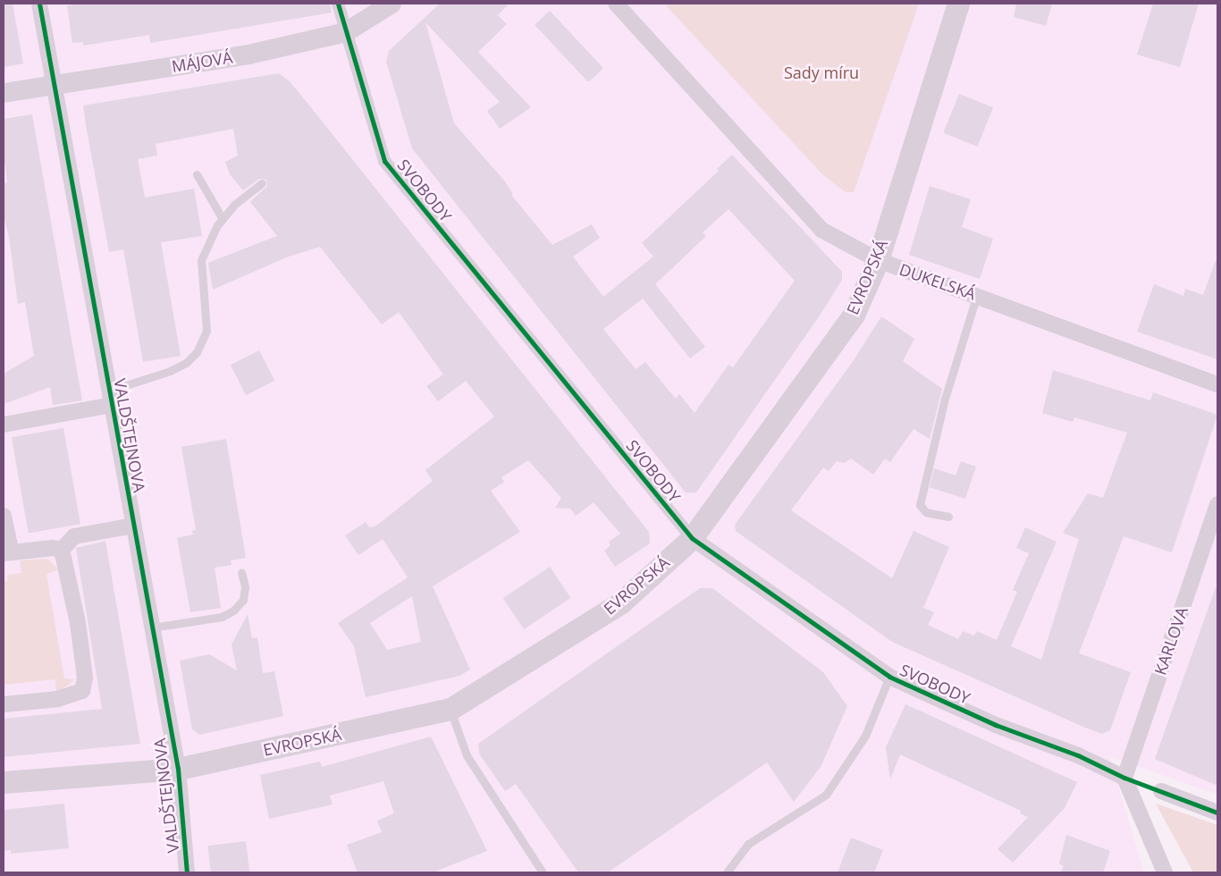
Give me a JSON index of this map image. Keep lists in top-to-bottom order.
{
  "streets": {
    "main road": ["EVROPSKÁ"],
    "street": [
      "MÁJOVÁ",
      "SVOBODY",
      "DUKELSKÁ",
      "VALDŠTEJNOVA",
      "KARLOVA"
    ]
  },
  "crossings": [
    ["MÁJOVÁ", "SVOBODY"],
    ["MÁJOVÁ", "VALDŠTEJNOVA"],
    ["SVOBODY", "EVROPSKÁ"],
    ["SVOBODY", "KARLOVA"],
    ["EVROPSKÁ", "DUKELSKÁ"],
    ["EVROPSKÁ", "VALDŠTEJNOVA"]
  ],
  "parks": ["Sady míru"]
}
